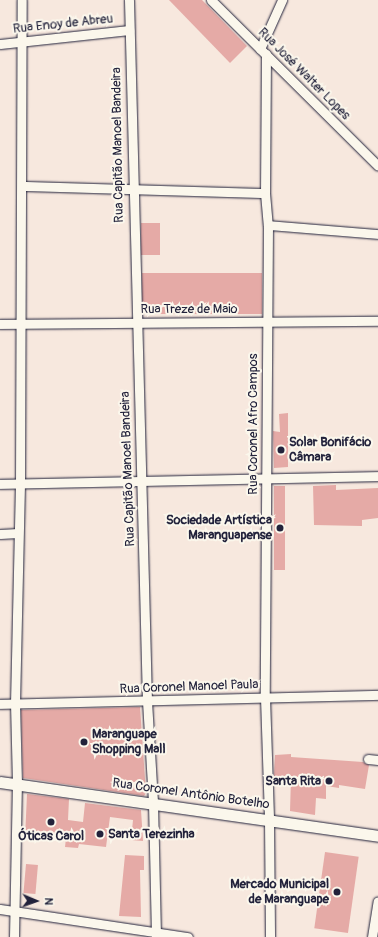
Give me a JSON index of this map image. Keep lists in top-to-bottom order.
{
  "streets": {
    "street": [
      "Rua Enoy de Abreu",
      "Rua José Walter Lopes",
      "Rua Capitão Manoel Bandeira",
      "Rua Treze de Maio",
      "Rua Coronel Afro Campos",
      "Rua Coronel Manoel Paula",
      "Rua Coronel Antônio Botelho"
    ]
  },
  "crossings": [
    ["Rua Enoy de Abreu", "Rua Capitão Manoel Bandeira"],
    ["Rua José Walter Lopes", "Rua Coronel Afro Campos"],
    ["Rua Capitão Manoel Bandeira", "Rua Treze de Maio"],
    ["Rua Capitão Manoel Bandeira", "Rua Coronel Manoel Paula"],
    ["Rua Capitão Manoel Bandeira", "Rua Coronel Antônio Botelho"],
    ["Rua Treze de Maio", "Rua Coronel Afro Campos"],
    ["Rua Coronel Afro Campos", "Rua Coronel Manoel Paula"],
    ["Rua Coronel Afro Campos", "Rua Coronel Antônio Botelho"]
  ],
  "places": [
    "Solar Bonifácio Câmara",
    "Sociedade Artística Maranguapense",
    "Maranguape Shopping Mall",
    "Santa Rita",
    "Óticas Carol",
    "Santa Terezinha",
    "Mercado Municipal de Maranguape"
  ],
  "north": "right"
}
